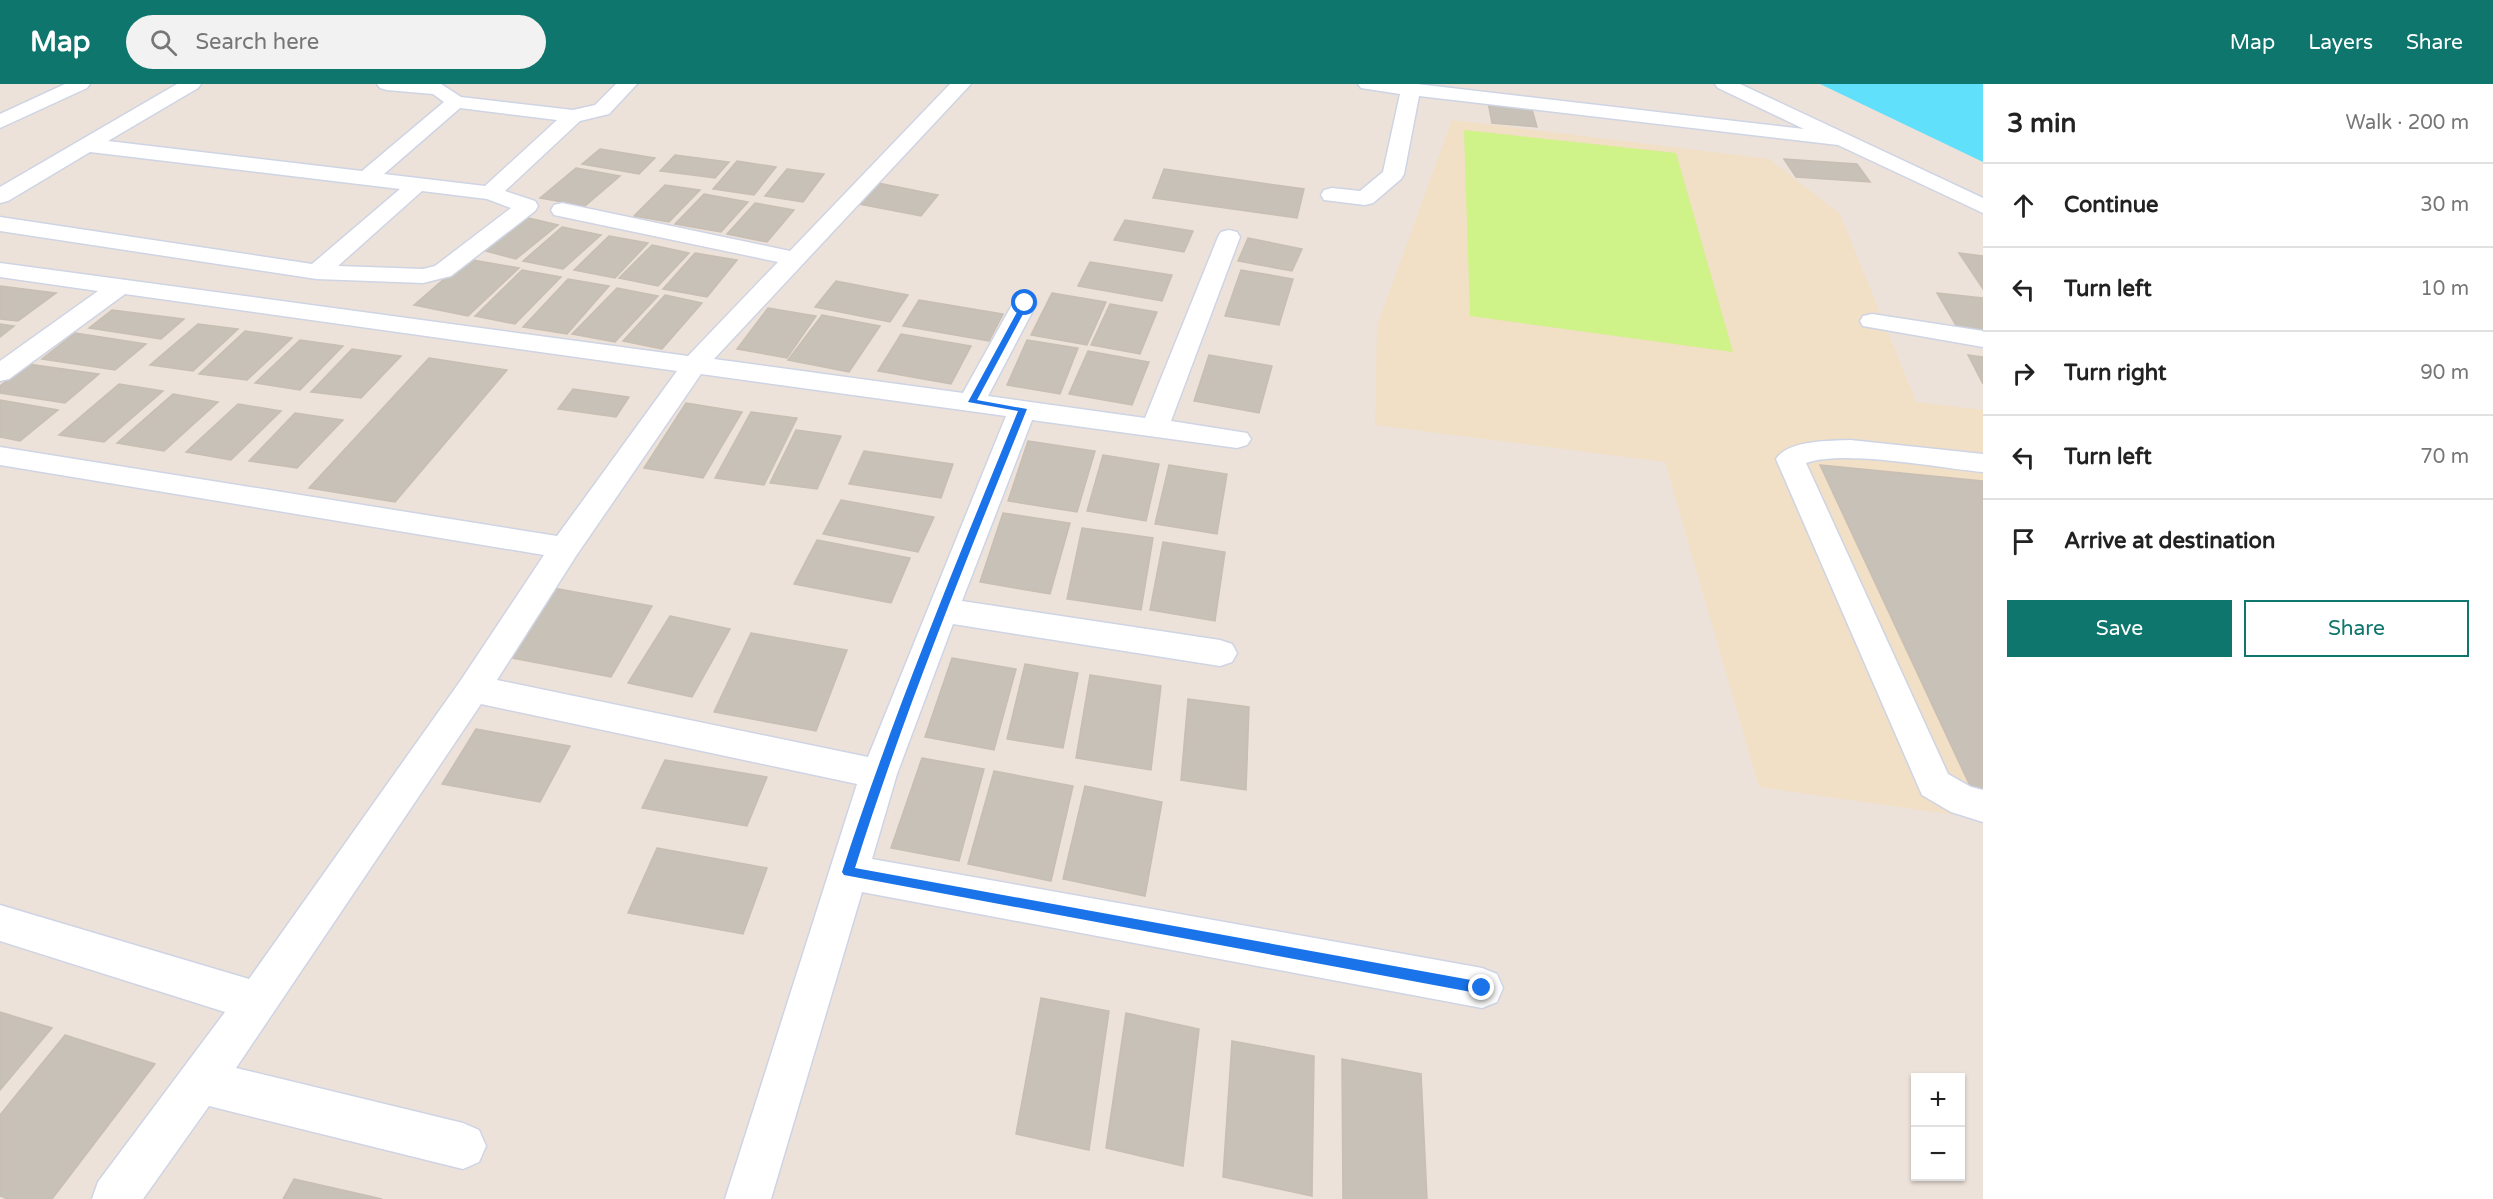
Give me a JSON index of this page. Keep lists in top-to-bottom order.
{
  "page": {
    "header": "Map",
    "search": "Search here",
    "nav": ["Map", "Layers", "Share"],
    "heading": ["3 min", "Walk · 200 m"],
    "list": [
      ["Continue", "30 m"],
      ["Turn left", "10 m"],
      ["Turn right", "90 m"],
      ["Turn left", "70 m"],
      "Arrive at destination"
    ],
    "buttons": ["Save", "Share"],
    "map_buttons": ["+", "−"]
  }
}
